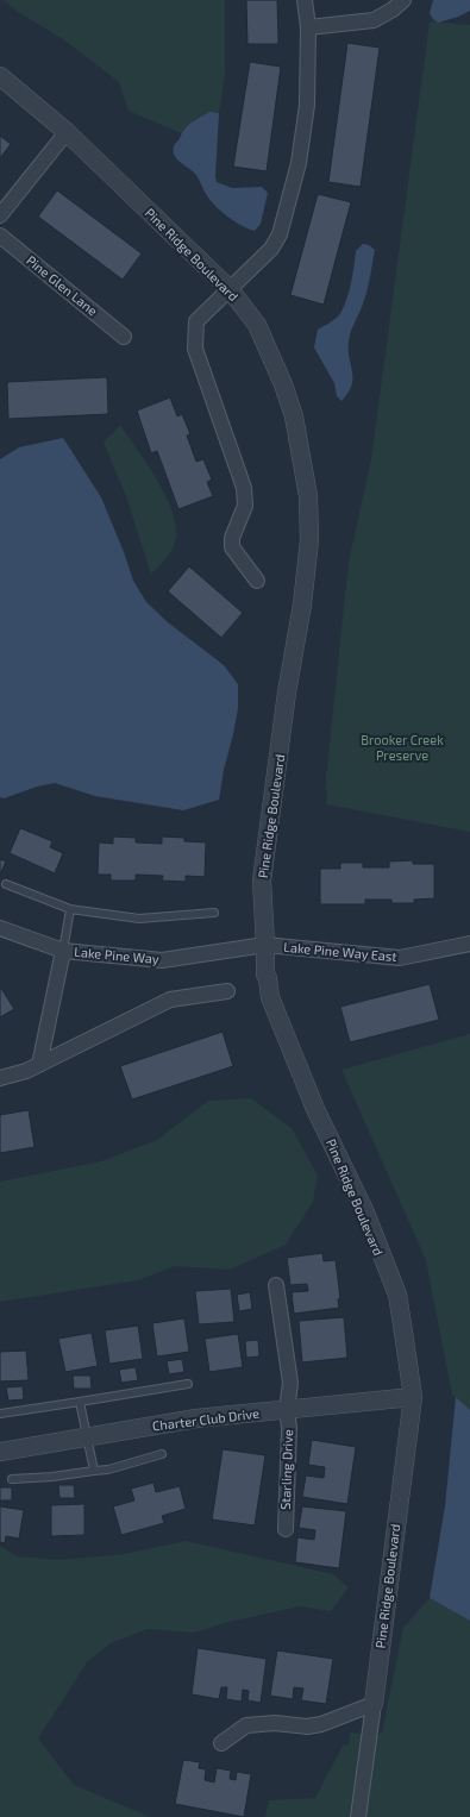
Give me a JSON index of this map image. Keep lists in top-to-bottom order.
{
  "streets": {
    "street": [
      "Pine Ridge Boulevard",
      "Pine Glen Lane",
      "Lake Pine Way East",
      "Lake Pine Way",
      "Charter Club Drive",
      "Starling Drive"
    ]
  },
  "crossings": [
    ["Pine Ridge Boulevard", "Lake Pine Way East"],
    ["Pine Ridge Boulevard", "Lake Pine Way"],
    ["Pine Ridge Boulevard", "Charter Club Drive"],
    ["Lake Pine Way East", "Lake Pine Way"],
    ["Charter Club Drive", "Starling Drive"]
  ],
  "parks": ["Brooker Creek Preserve"]
}
